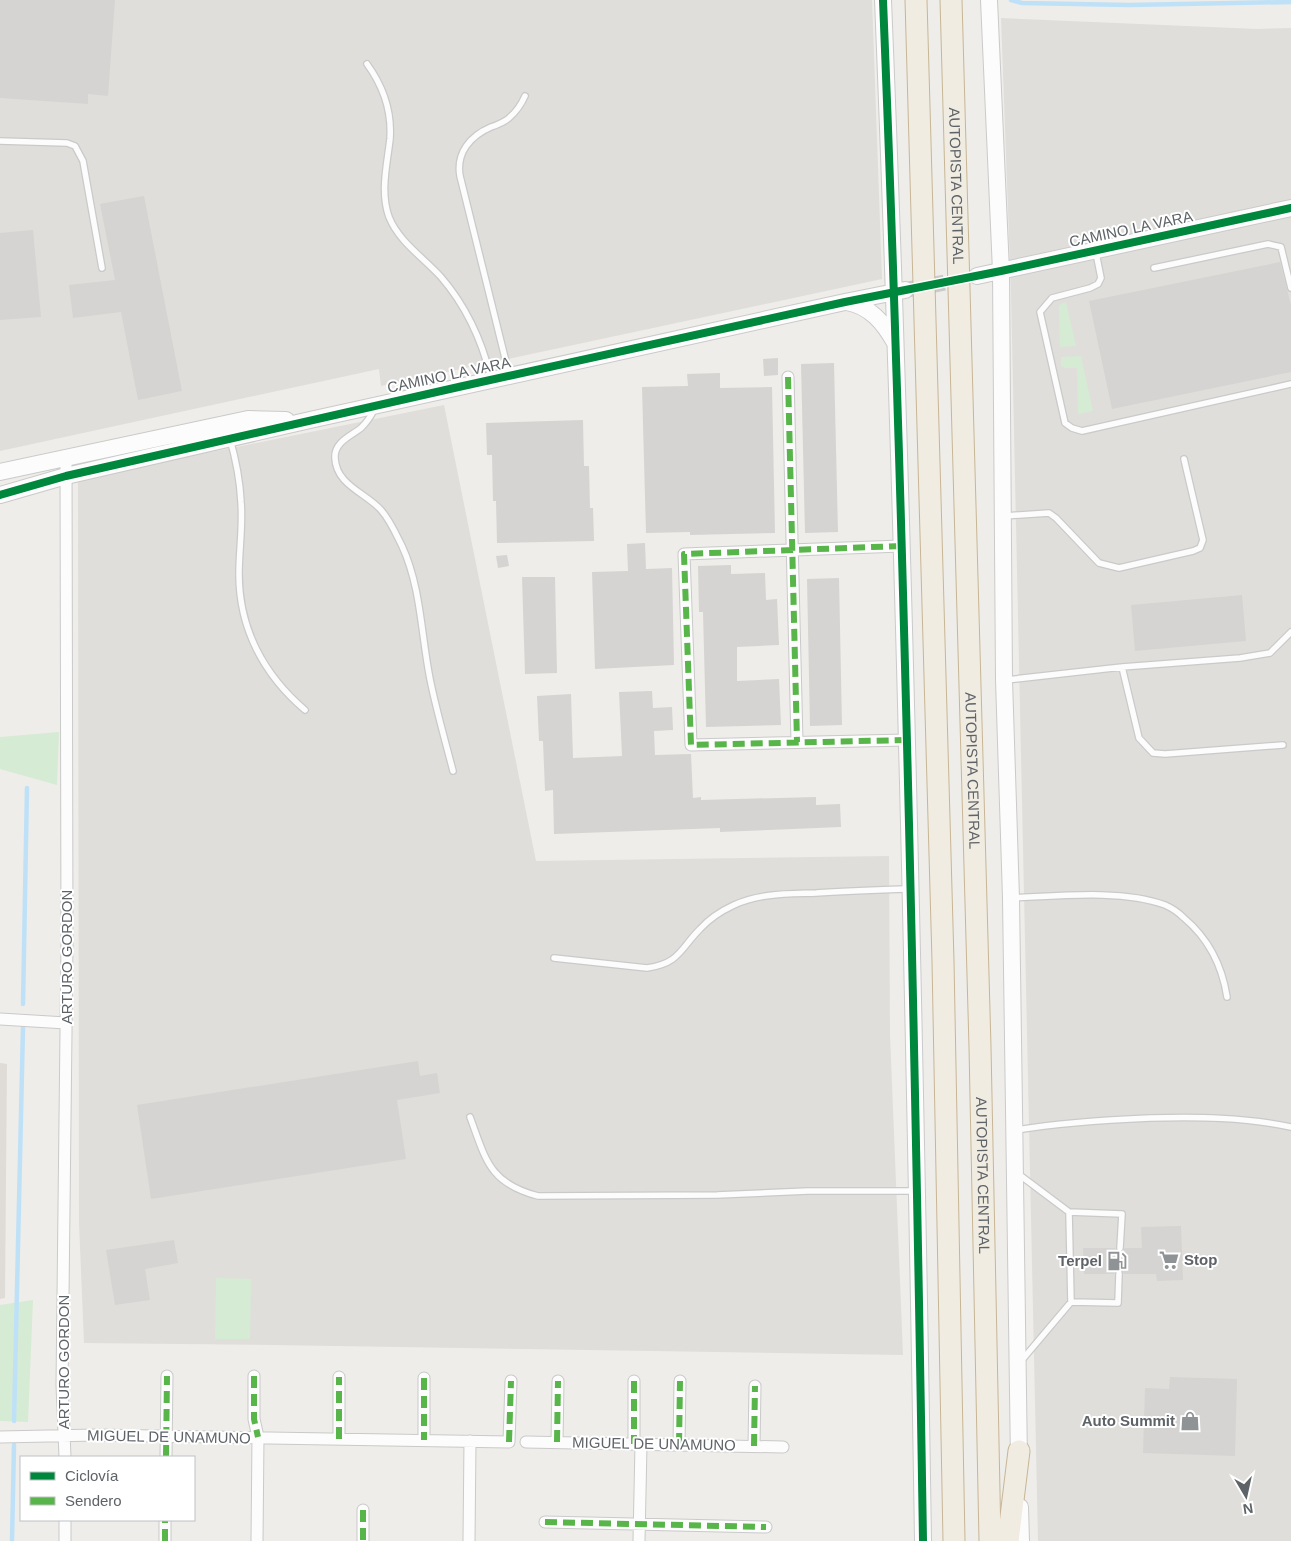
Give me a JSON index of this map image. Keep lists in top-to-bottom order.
{
  "streets": {
    "highway": ["AUTOPISTA CENTRAL"],
    "street": ["CAMINO LA VARA", "ARTURO GORDON", "MIGUEL DE UNAMUNO"]
  },
  "crossings": [
    ["CAMINO LA VARA", "ARTURO GORDON"],
    ["ARTURO GORDON", "MIGUEL DE UNAMUNO"]
  ],
  "places": {
    "supermarket": ["Stop"],
    "fuel station": ["Terpel"],
    "shop": ["Auto Summit"]
  },
  "legend": ["Ciclovía", "Sendero"],
  "north": "bottom"
}
